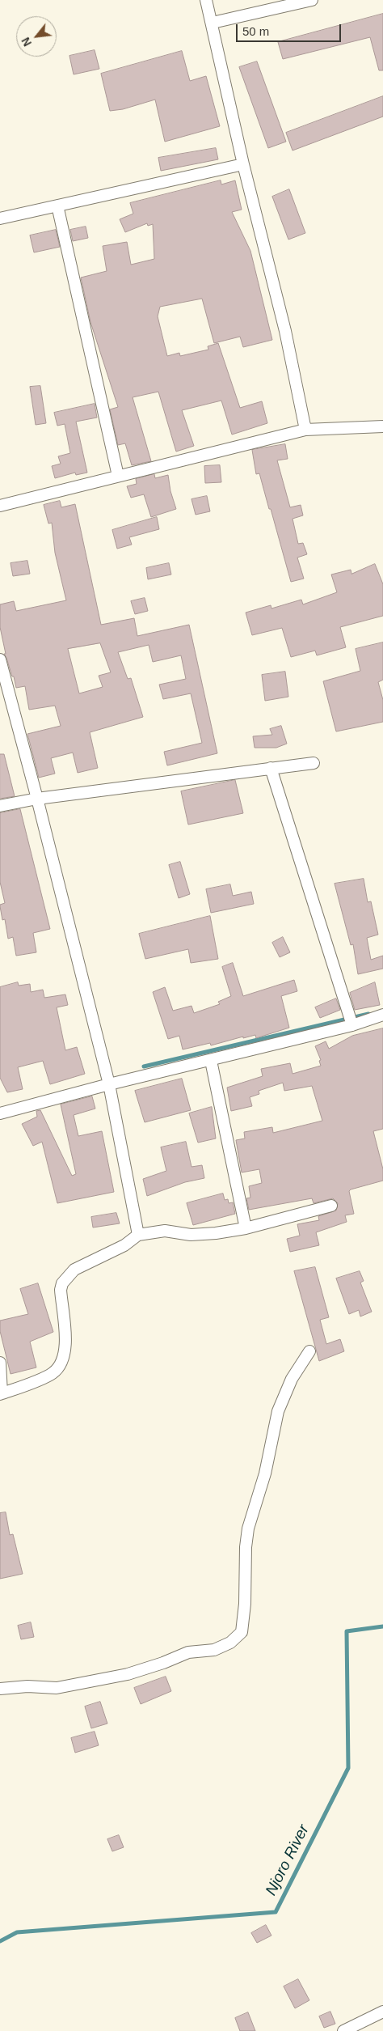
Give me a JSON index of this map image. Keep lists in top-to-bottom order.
{
  "water": ["Njoro River"],
  "scale_bar": "50 m",
  "north": "bottom left"
}
